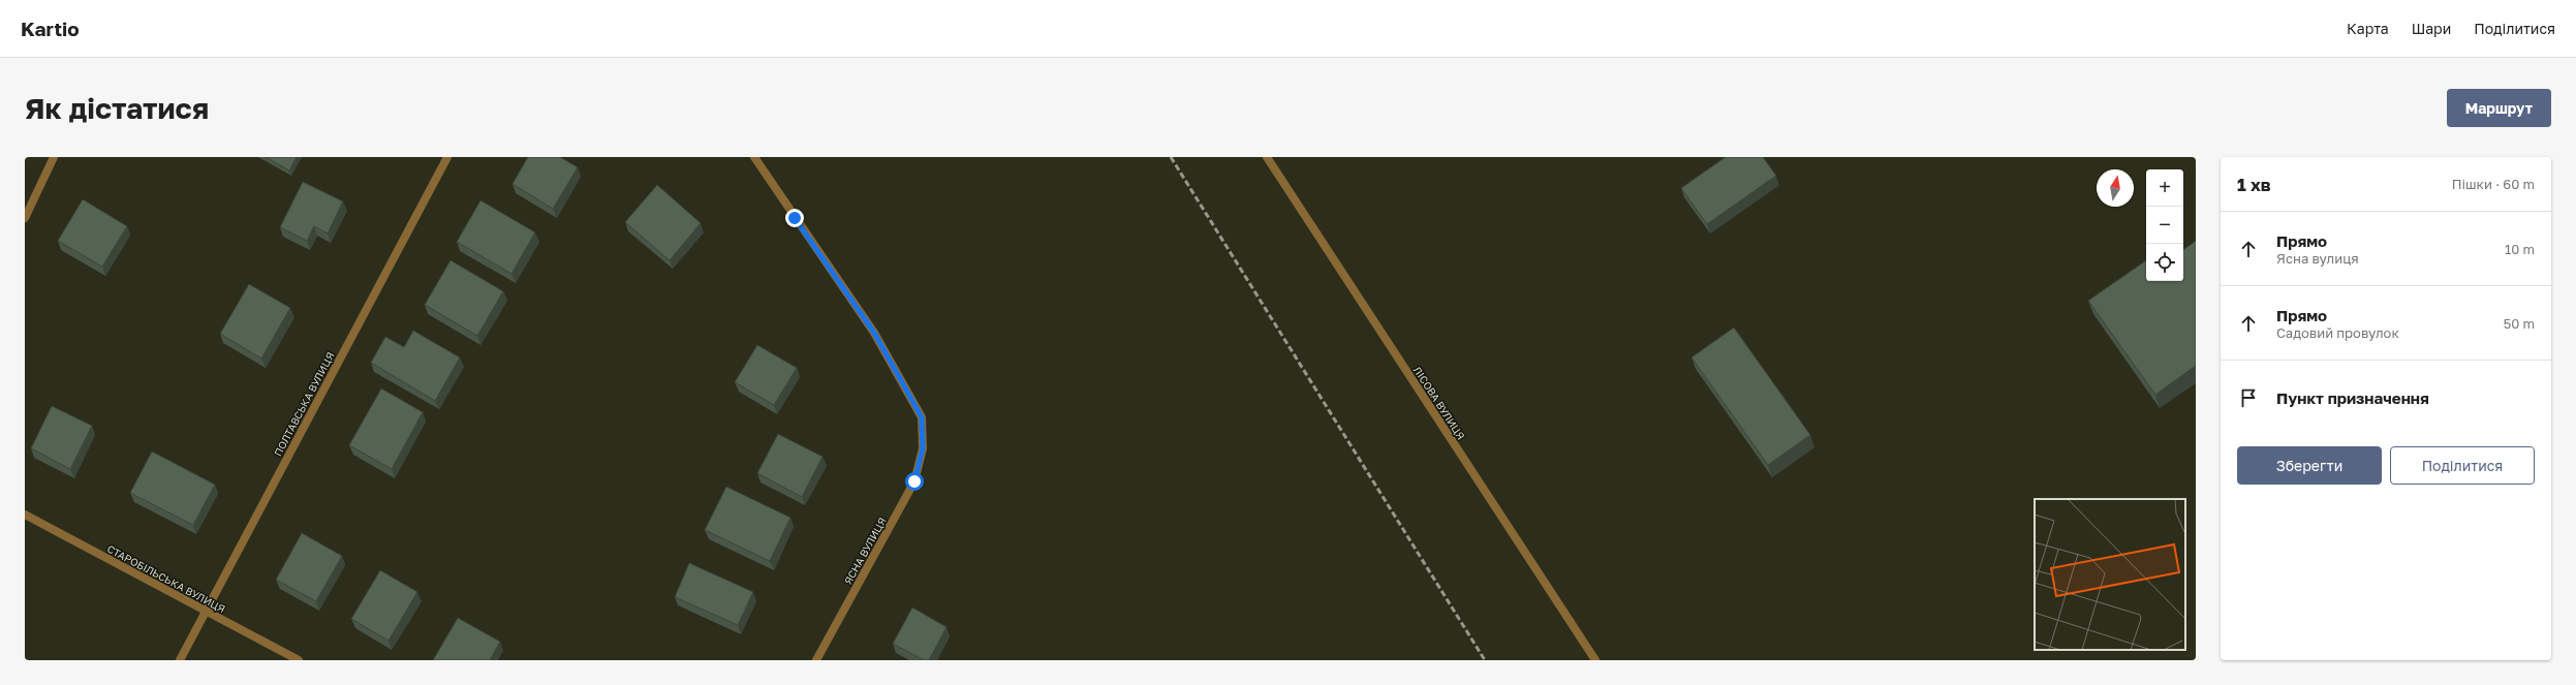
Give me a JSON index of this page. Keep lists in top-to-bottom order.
{
  "streets": {
    "street": [
      "ЛІСОВА ВУЛИЦЯ",
      "ПОЛТАВСЬКА ВУЛИЦЯ",
      "ЯСНА ВУЛИЦЯ",
      "СТАРОБІЛЬСЬКА ВУЛИЦЯ"
    ]
  },
  "crossings": [
    ["ПОЛТАВСЬКА ВУЛИЦЯ", "СТАРОБІЛЬСЬКА ВУЛИЦЯ"]
  ],
  "north": "top",
  "page": {
    "header": "Kartio",
    "nav": ["Карта", "Шари", "Поділитися"],
    "buttons": [
      "Маршрут",
      ["Зберегти", "Поділитися"]
    ],
    "title": "Як дістатися",
    "heading": ["1 хв", "Пішки · 60 m"],
    "map_buttons": ["+", "−"],
    "list": [
      ["Прямо", "Ясна вулиця", "10 m"],
      ["Прямо", "Садовий провулок", "50 m"],
      "Пункт призначення"
    ]
  }
}
